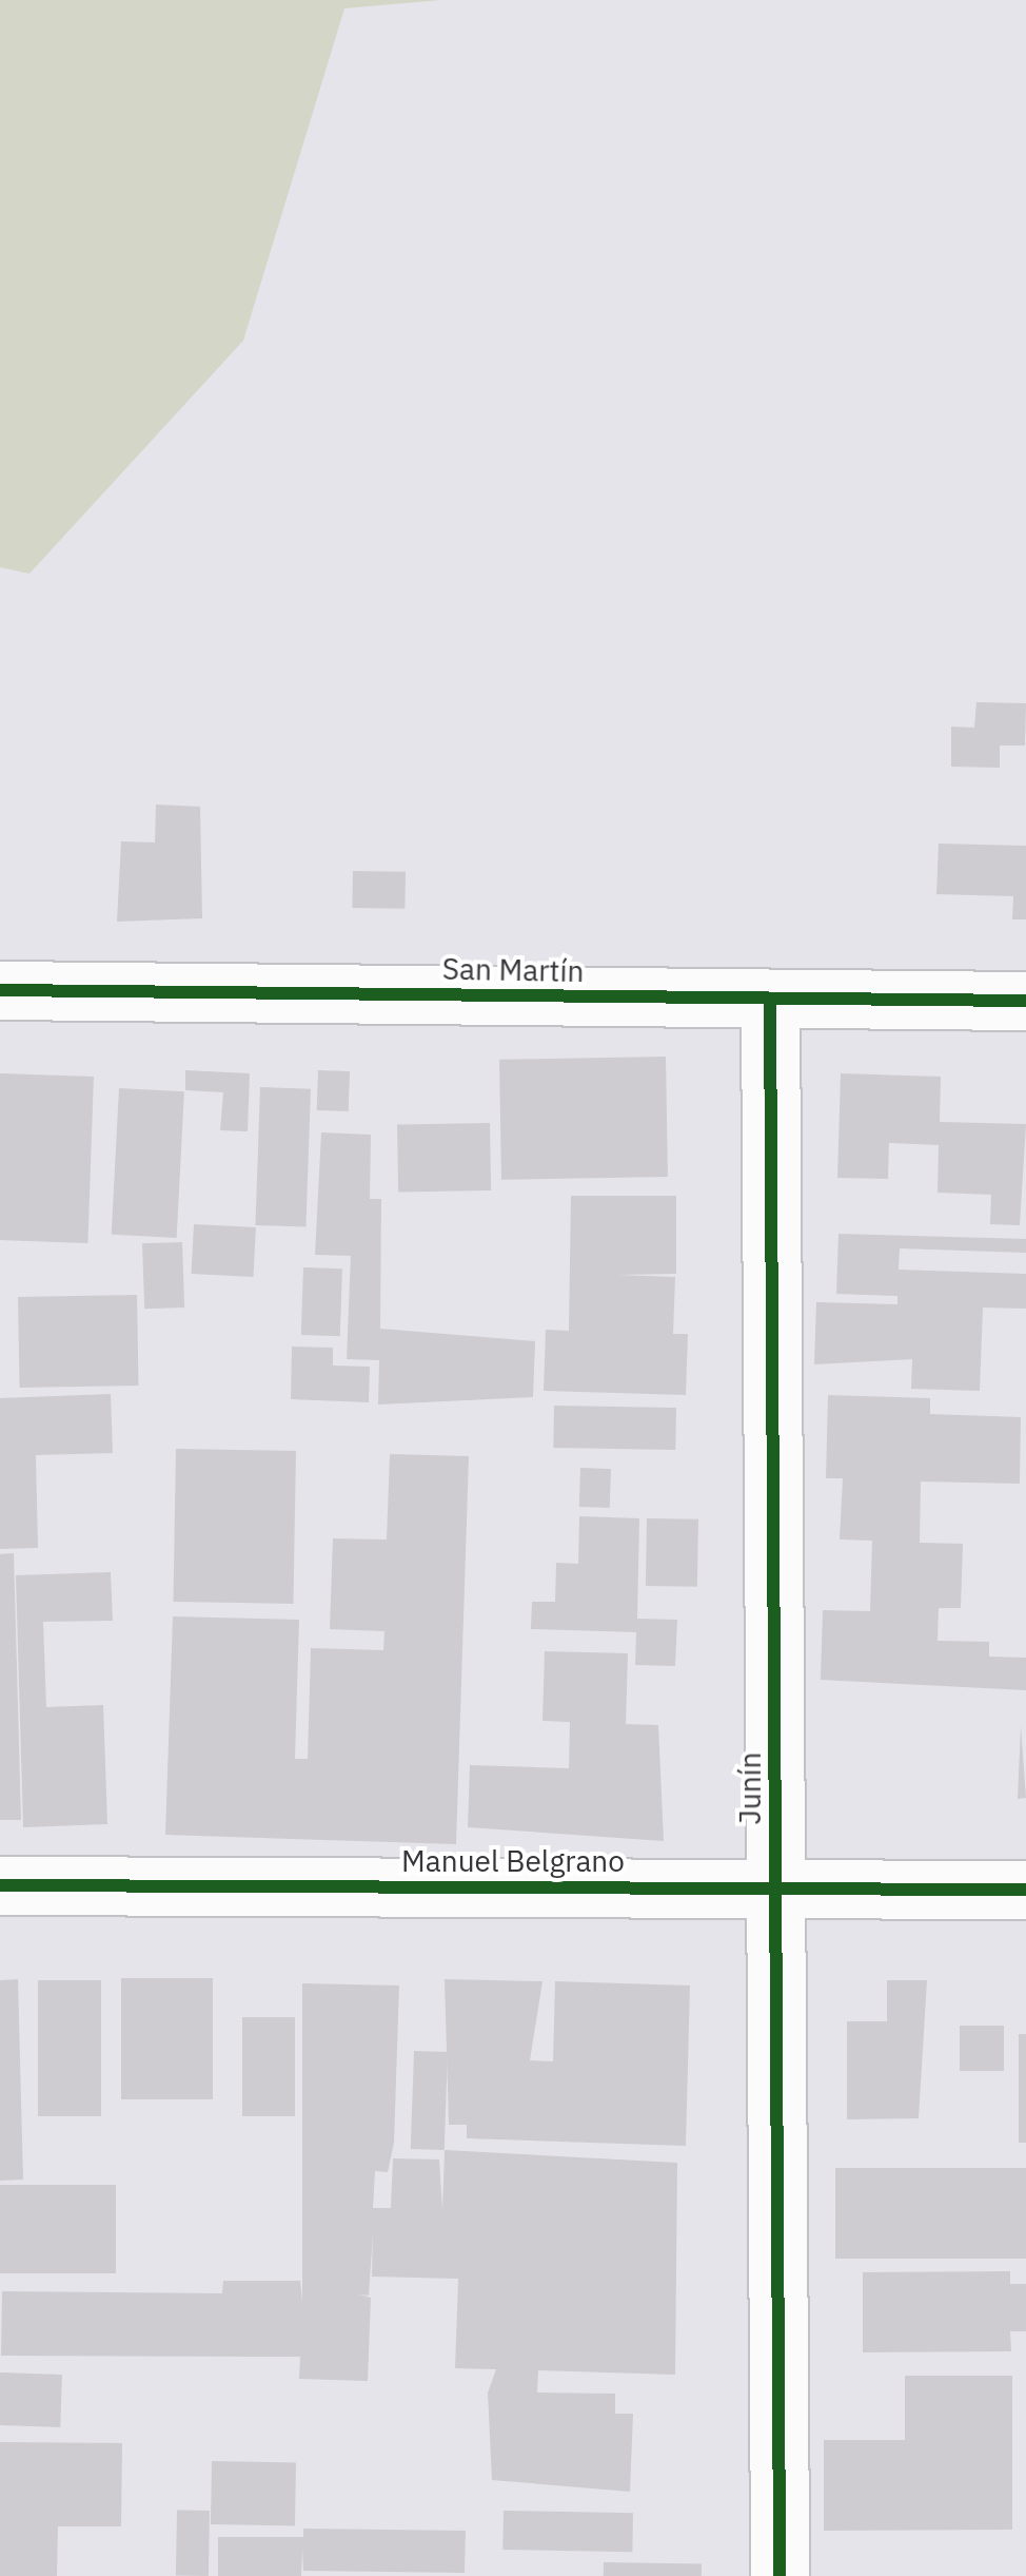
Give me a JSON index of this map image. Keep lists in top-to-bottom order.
{
  "streets": {
    "street": ["San Martín", "Junín", "Manuel Belgrano"]
  },
  "crossings": [
    ["San Martín", "Junín"],
    ["Junín", "Manuel Belgrano"]
  ]
}
